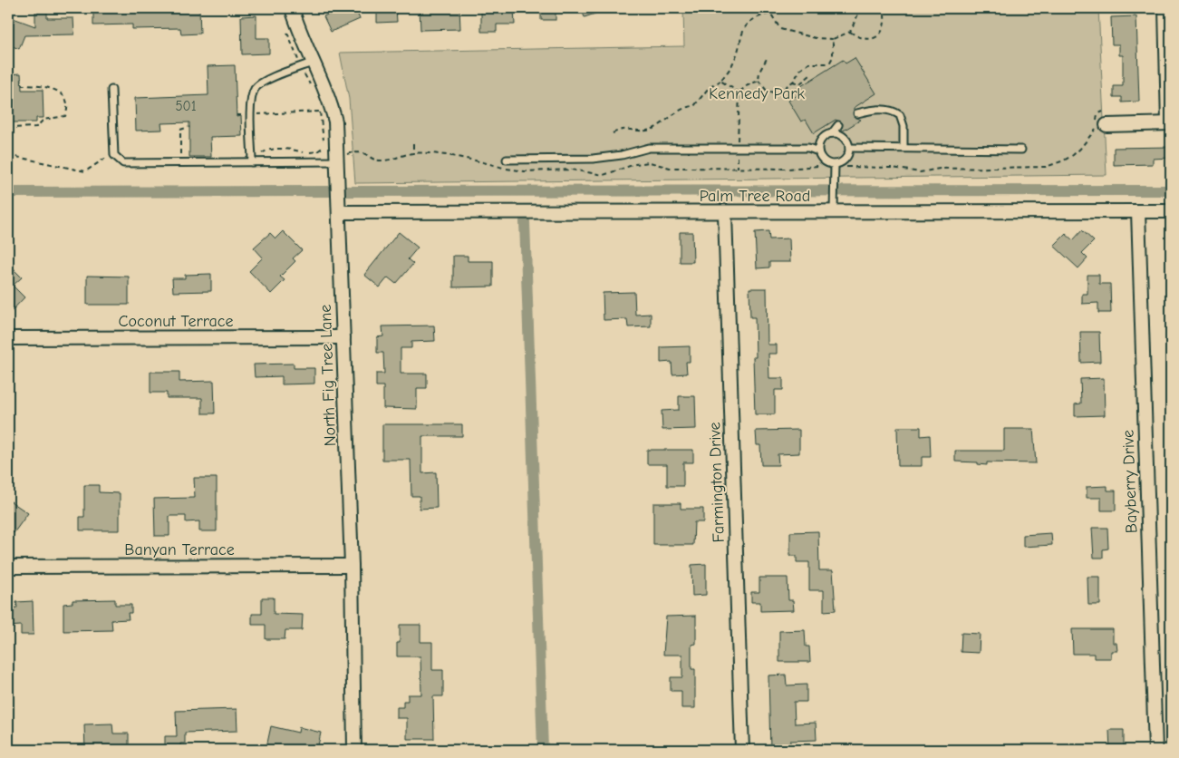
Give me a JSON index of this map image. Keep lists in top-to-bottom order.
{
  "streets": {
    "street": [
      "Palm Tree Road",
      "Coconut Terrace",
      "North Fig Tree Lane",
      "Bayberry Drive",
      "Farmington Drive",
      "Banyan Terrace"
    ]
  },
  "crossings": [
    ["Palm Tree Road", "North Fig Tree Lane"],
    ["Palm Tree Road", "Bayberry Drive"],
    ["Palm Tree Road", "Farmington Drive"],
    ["Coconut Terrace", "North Fig Tree Lane"],
    ["North Fig Tree Lane", "Banyan Terrace"]
  ],
  "parks": ["Kennedy Park"],
  "house_numbers": ["501"]
}
